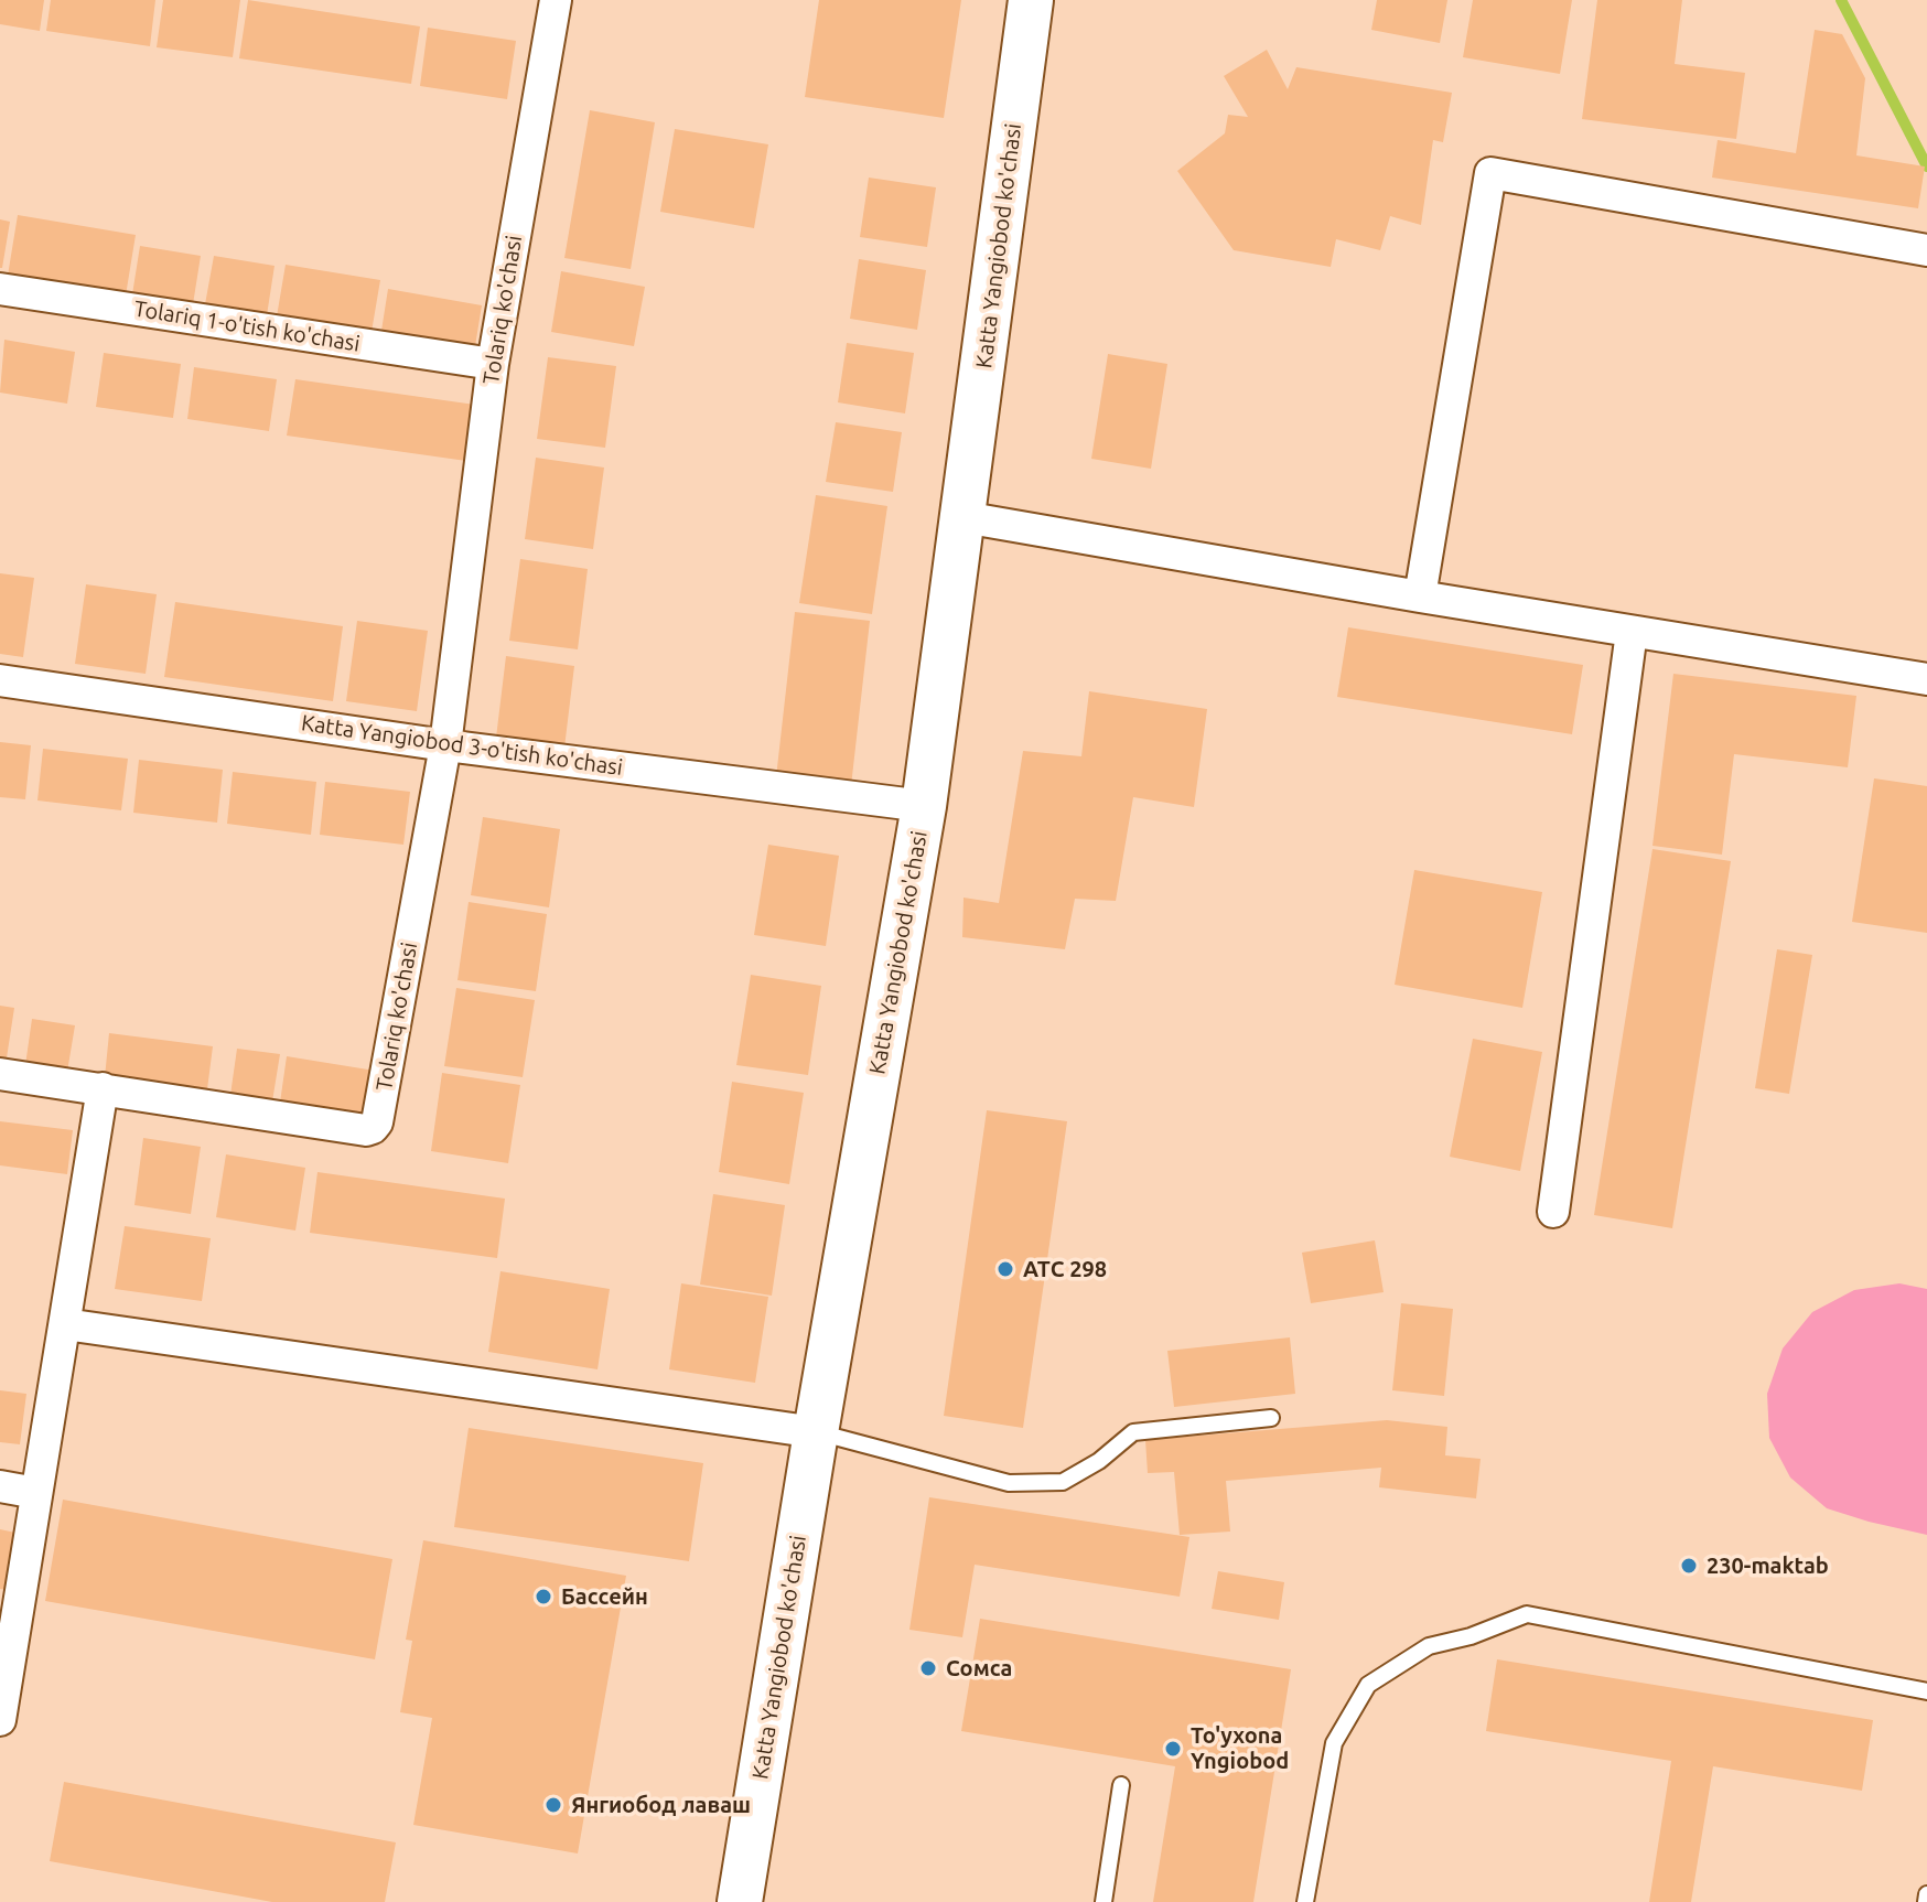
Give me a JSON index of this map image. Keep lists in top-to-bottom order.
{
  "streets": {
    "street": [
      "Katta Yangiobod ko'chasi",
      "Tolariq ko'chasi",
      "Tolariq 1-o'tish ko'chasi",
      "Katta Yangiobod 3-o'tish ko'chasi"
    ]
  },
  "crossings": [
    ["Katta Yangiobod ko'chasi", "Katta Yangiobod 3-o'tish ko'chasi"],
    ["Tolariq ko'chasi", "Tolariq 1-o'tish ko'chasi"],
    ["Tolariq ko'chasi", "Katta Yangiobod 3-o'tish ko'chasi"]
  ],
  "places": [
    "АТС 298",
    "230-maktab",
    "Бассейн",
    "Сомса",
    "To'yxona Yngiobod",
    "Янгиобод лаваш"
  ]
}
